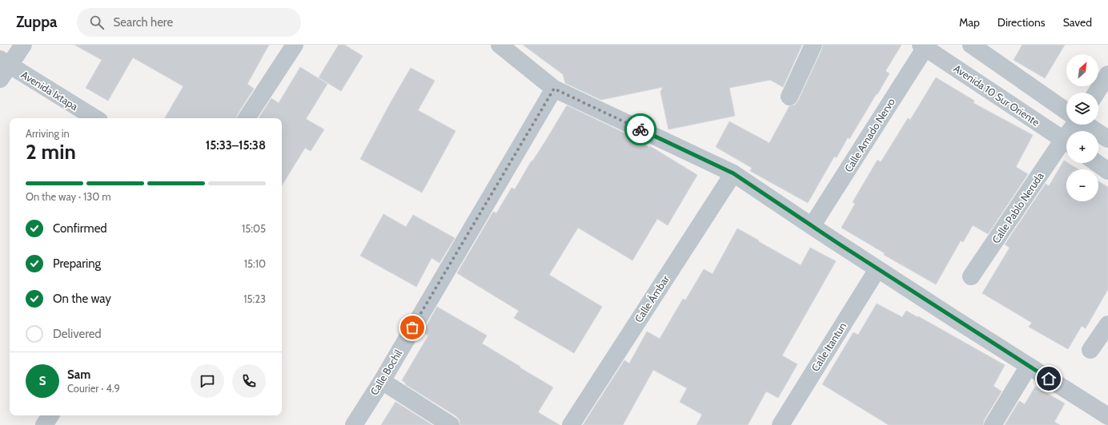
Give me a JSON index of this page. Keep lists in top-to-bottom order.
{
  "streets": {
    "street": [
      "Avenida Ixtapa",
      "Avenida 10 Sur Oriente",
      "Calle Amado Nervo",
      "Calle Pablo Neruda",
      "Calle Ámbar",
      "Calle Itantun",
      "Calle Bochil"
    ]
  },
  "crossings": [
    ["Avenida 10 Sur Oriente", "Calle Amado Nervo"]
  ],
  "north": "top right",
  "page": {
    "header": "Zuppa",
    "search": "Search here",
    "nav": ["Map", "Directions", "Saved"],
    "map_buttons": ["+", "−"],
    "heading": ["2 min", "Arriving in", "15:33–15:38"],
    "panel": ["Sam", "Courier · 4.9"],
    "bar": "On the way · 130 m",
    "list": [
      ["Confirmed", "15:05"],
      ["Preparing", "15:10"],
      ["On the way", "15:23"],
      "Delivered"
    ],
    "round": "S"
  }
}
